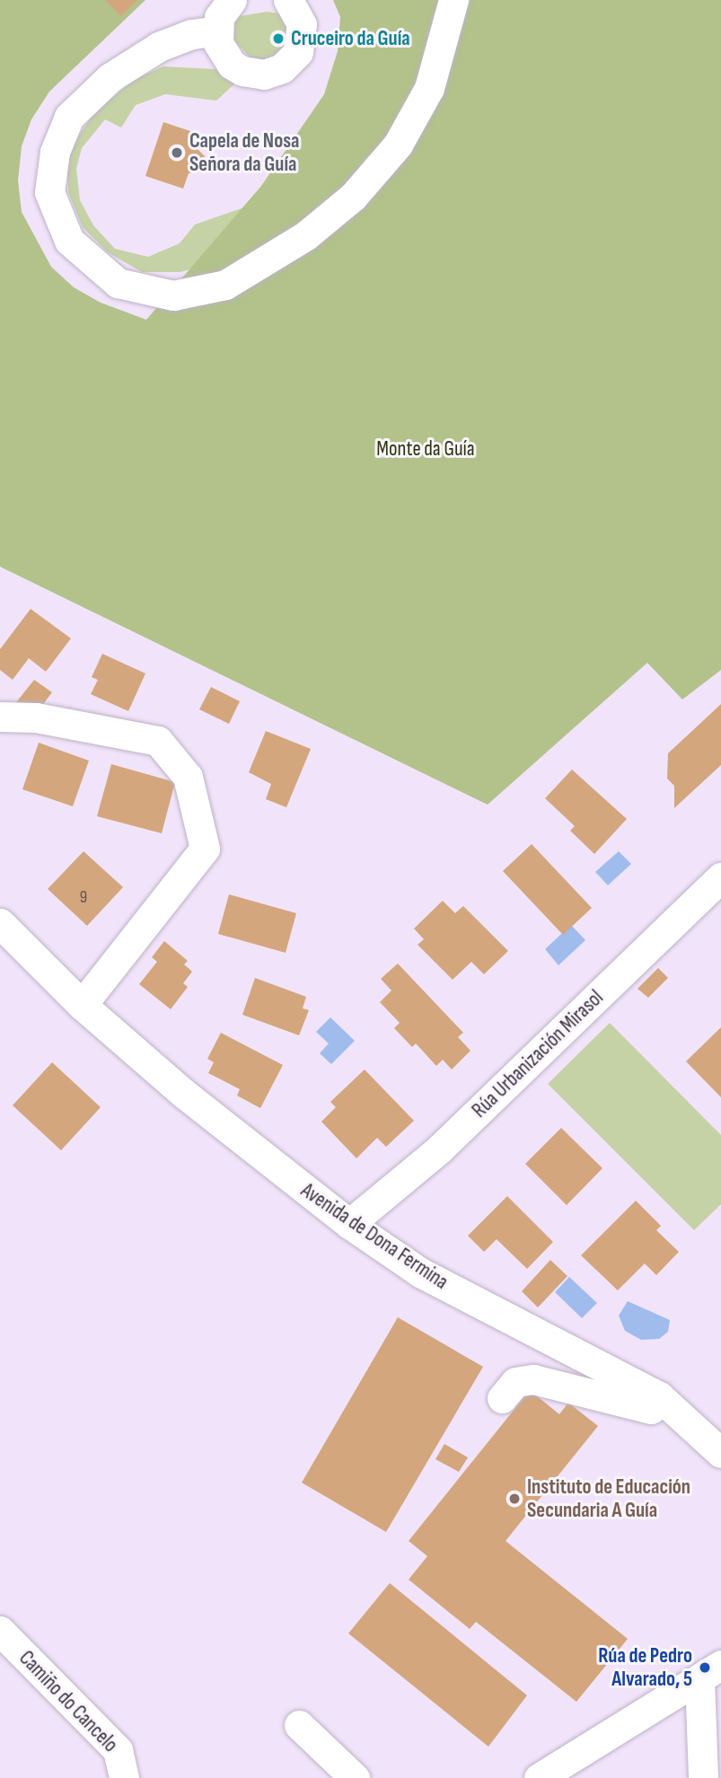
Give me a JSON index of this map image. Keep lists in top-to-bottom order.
{
  "streets": {
    "street": ["Rúa Urbanización Mirasol", "Avenida de Dona Fermina", "Camiño do Cancelo"]
  },
  "crossings": [
    ["Rúa Urbanización Mirasol", "Avenida de Dona Fermina"]
  ],
  "parks": ["Monte da Guía"],
  "places": [
    "Cruceiro da Guía",
    "Capela de Nosa Señora da Guía",
    "Instituto de Educación Secundaria A Guía",
    "Rúa de Pedro Alvarado, 5"
  ],
  "house_numbers": ["9"]
}
